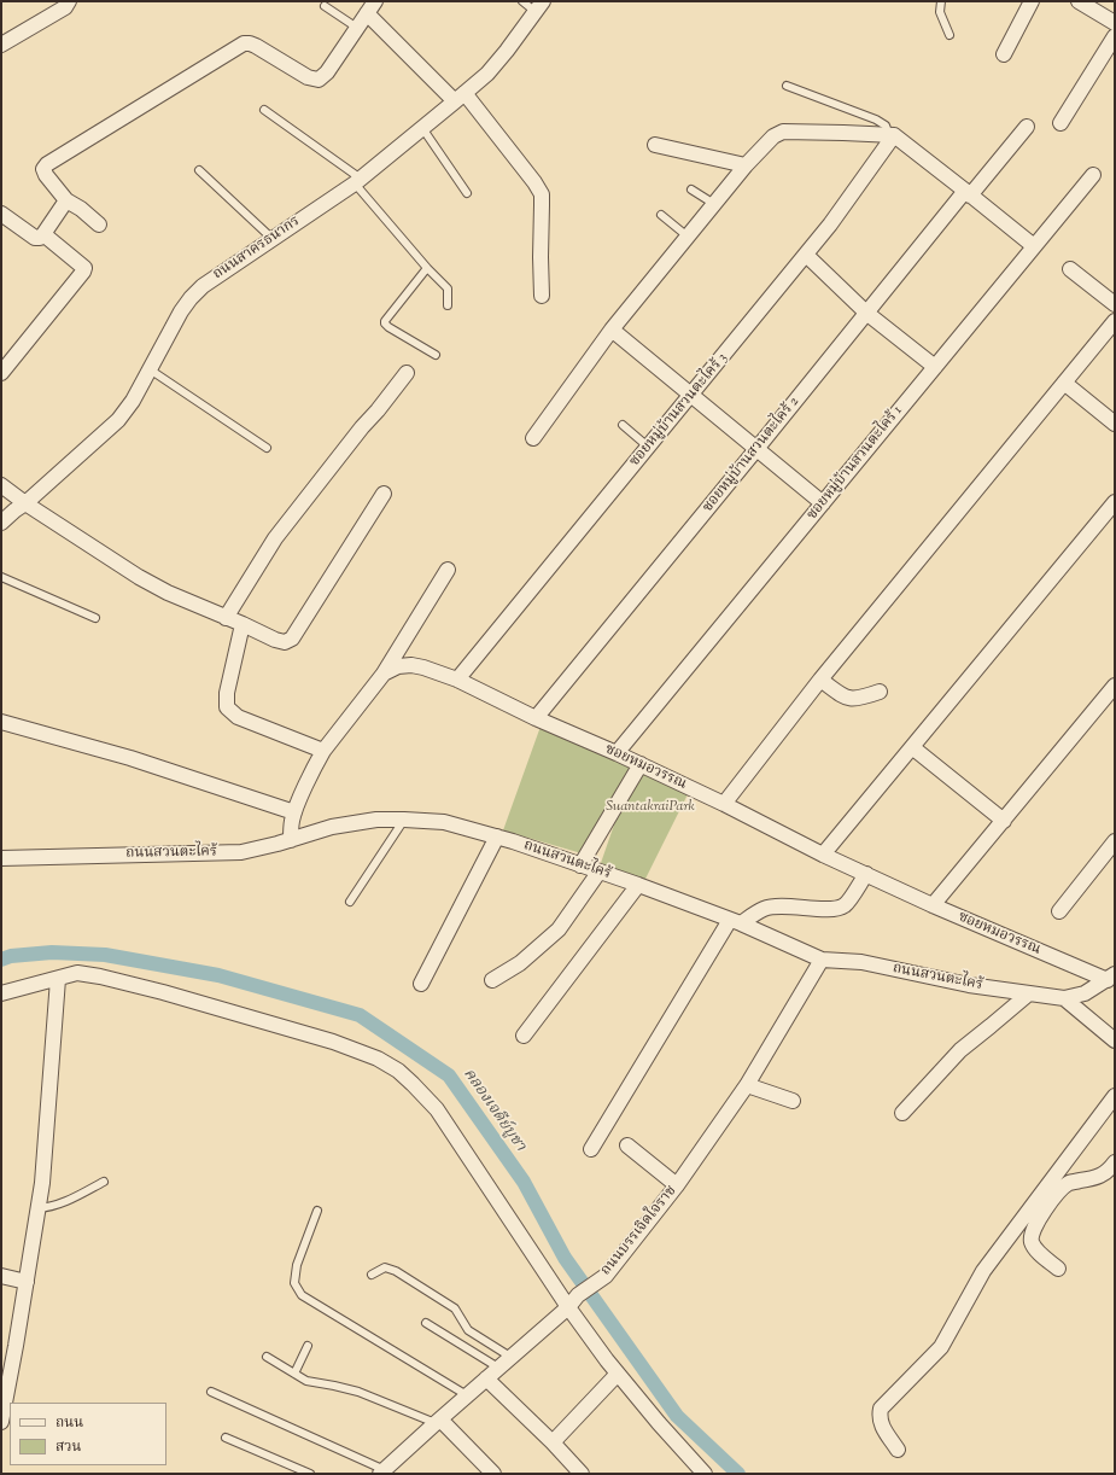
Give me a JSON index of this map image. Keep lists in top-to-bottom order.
{
  "streets": {
    "street": [
      "ถนนสาครธนากร",
      "ซอยหมู่บ้านสวนตะไคร้ 3",
      "ซอยหมู่บ้านสวนตะไคร้ 2",
      "ซอยหมู่บ้านสวนตะไคร้ 1",
      "ซอยหมอวรรณ",
      "ถนนสวนตะไคร้",
      "ถนนบรรเจิดใจราช"
    ]
  },
  "crossings": [
    ["ซอยหมู่บ้านสวนตะไคร้ 3", "ซอยหมอวรรณ"],
    ["ซอยหมู่บ้านสวนตะไคร้ 2", "ซอยหมอวรรณ"],
    ["ซอยหมู่บ้านสวนตะไคร้ 1", "ซอยหมอวรรณ"],
    ["ซอยหมอวรรณ", "ถนนสวนตะไคร้"],
    ["ถนนสวนตะไคร้", "ถนนบรรเจิดใจราช"]
  ],
  "water": ["คลองเจดีย์บูชา"],
  "parks": ["SuantakraiPark"],
  "legend": ["ถนน", "สวน"]
}
